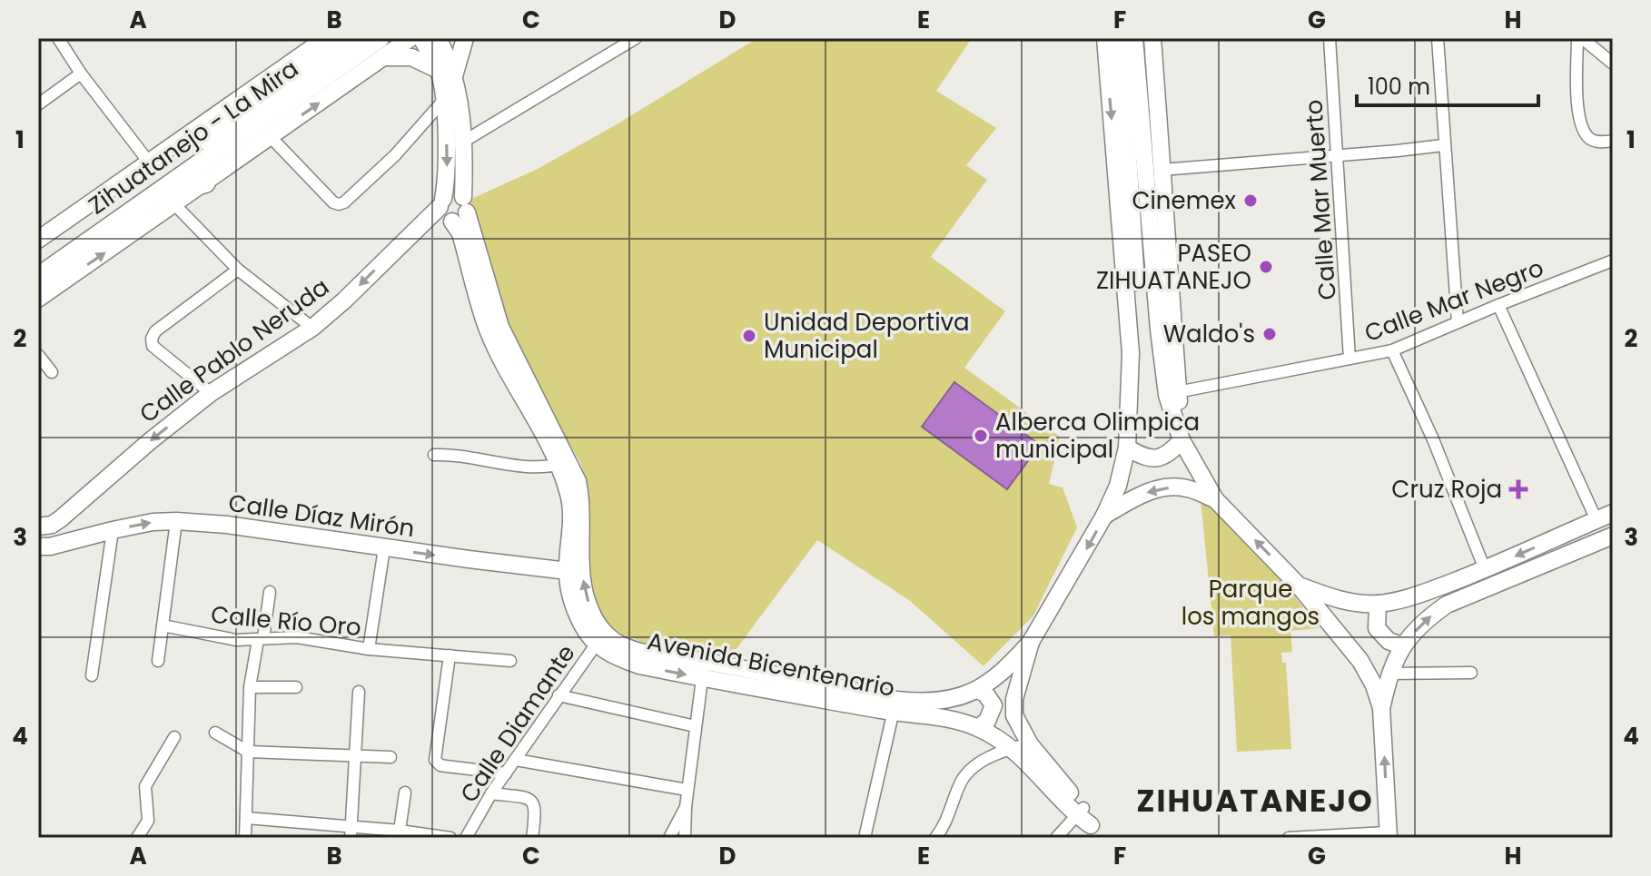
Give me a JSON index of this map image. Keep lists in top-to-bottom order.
{
  "streets": {
    "highway": ["Zihuatanejo - La Mira"],
    "main road": ["Calle Pablo Neruda", "Calle Díaz Mirón", "Avenida Bicentenario"],
    "street": [
      "Calle Mar Muerto",
      "Calle Mar Negro",
      "Calle Río Oro",
      "Calle Diamante"
    ]
  },
  "crossings": [
    ["Calle Mar Muerto", "Calle Mar Negro"],
    ["Avenida Bicentenario", "Calle Diamante"]
  ],
  "one_way": ["Calle Pablo Neruda", "Calle Díaz Mirón"],
  "districts": ["ZIHUATANEJO"],
  "parks": ["Parque los mangos"],
  "places": {
    "other": [
      "Cinemex",
      "PASEO ZIHUATANEJO",
      "Waldo's",
      "Unidad Deportiva Municipal",
      "Alberca Olimpica municipal"
    ],
    "health": ["Cruz Roja"]
  },
  "scale_bar": "100 m",
  "grid": {
    "columns": [
      "A",
      "B",
      "C",
      "D",
      "E",
      "F",
      "G",
      "H"
    ],
    "rows": [
      "1",
      "2",
      "3",
      "4"
    ]
  }
}
